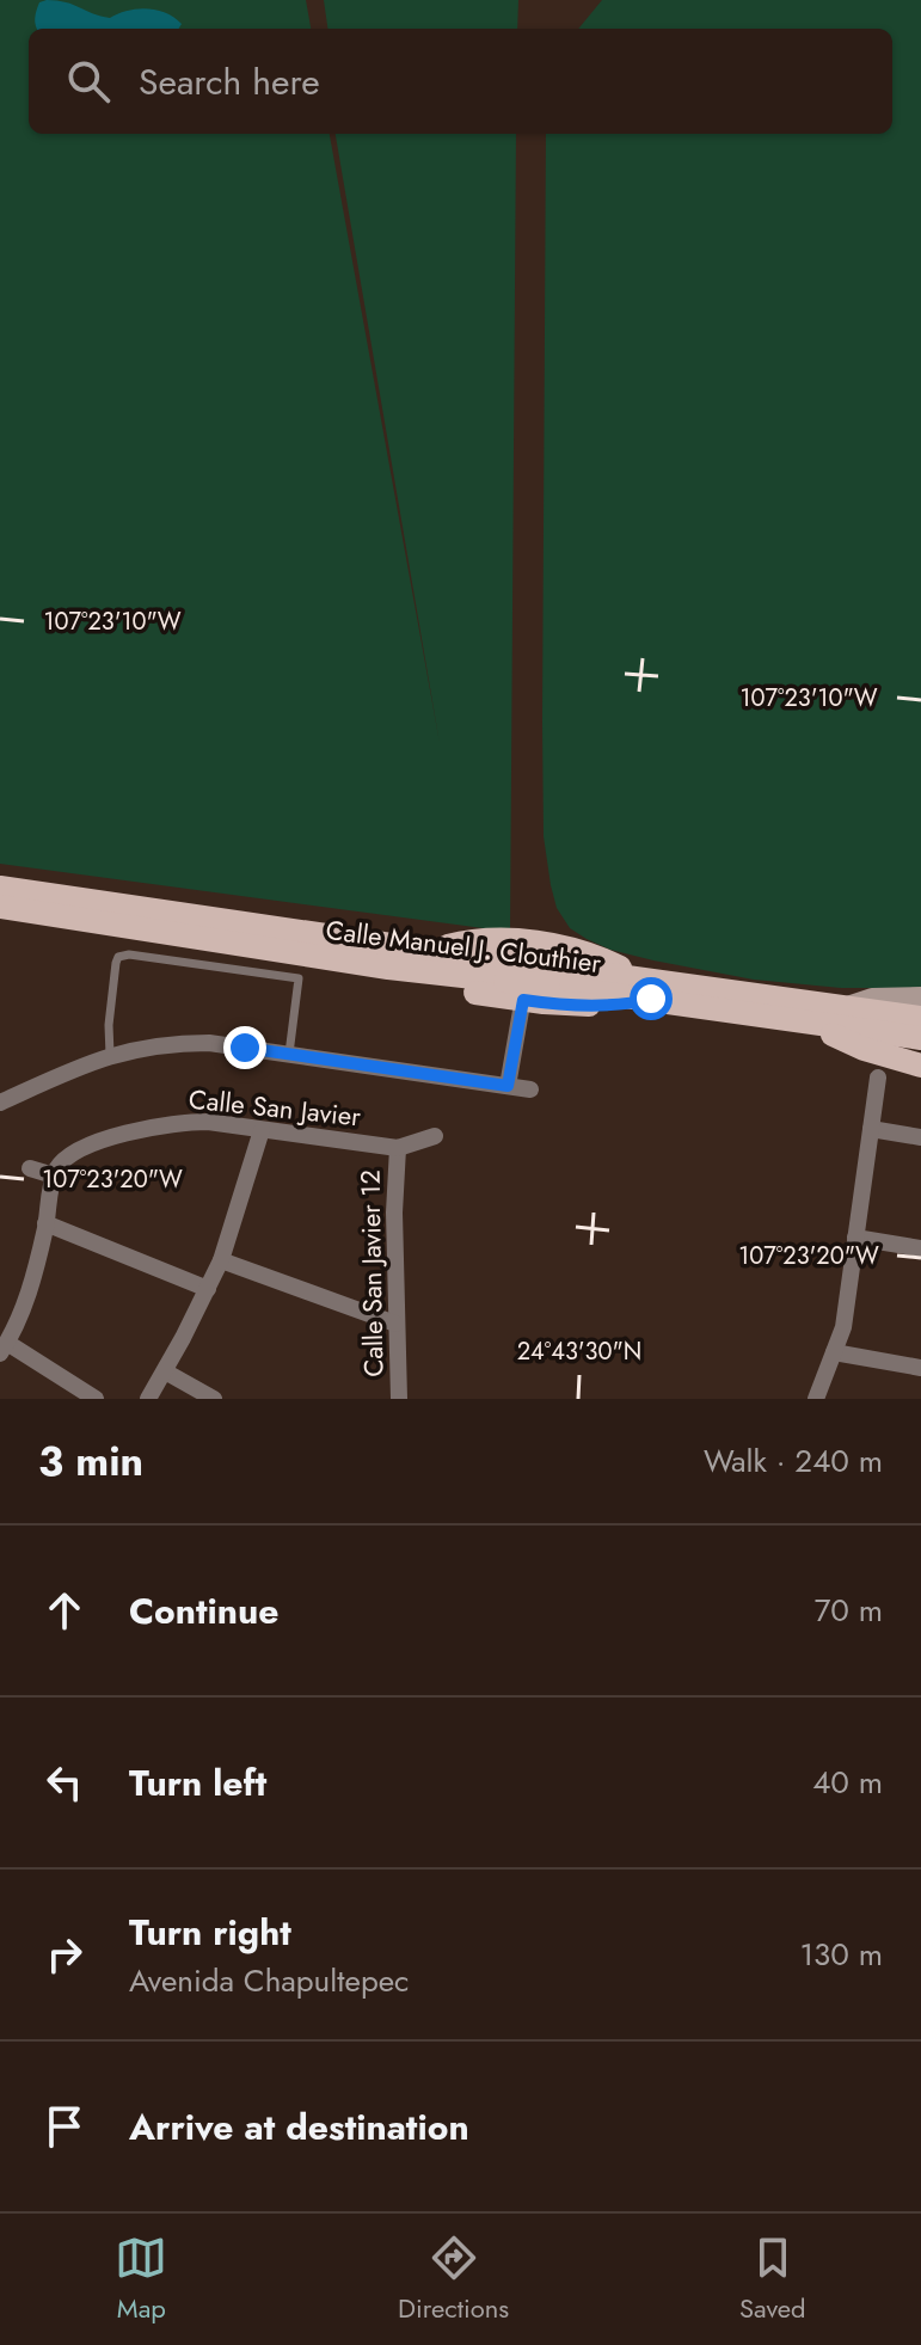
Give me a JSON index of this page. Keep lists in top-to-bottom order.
{
  "streets": {
    "main road": ["Calle Manuel J. Clouthier"],
    "street": ["Calle San Javier", "Calle San Javier 12"]
  },
  "crossings": [
    ["Calle San Javier", "Calle San Javier 12"]
  ],
  "page": {
    "search": "Search here",
    "heading": ["3 min", "Walk · 240 m"],
    "list": [
      ["Continue", "70 m"],
      ["Turn left", "40 m"],
      ["Turn right", "Avenida Chapultepec", "130 m"],
      "Arrive at destination"
    ],
    "nav": ["Map", "Directions", "Saved"]
  },
  "coordinates": ["107°23'10\"W", "107°23'20\"W", "24°43'30\"N"]
}
